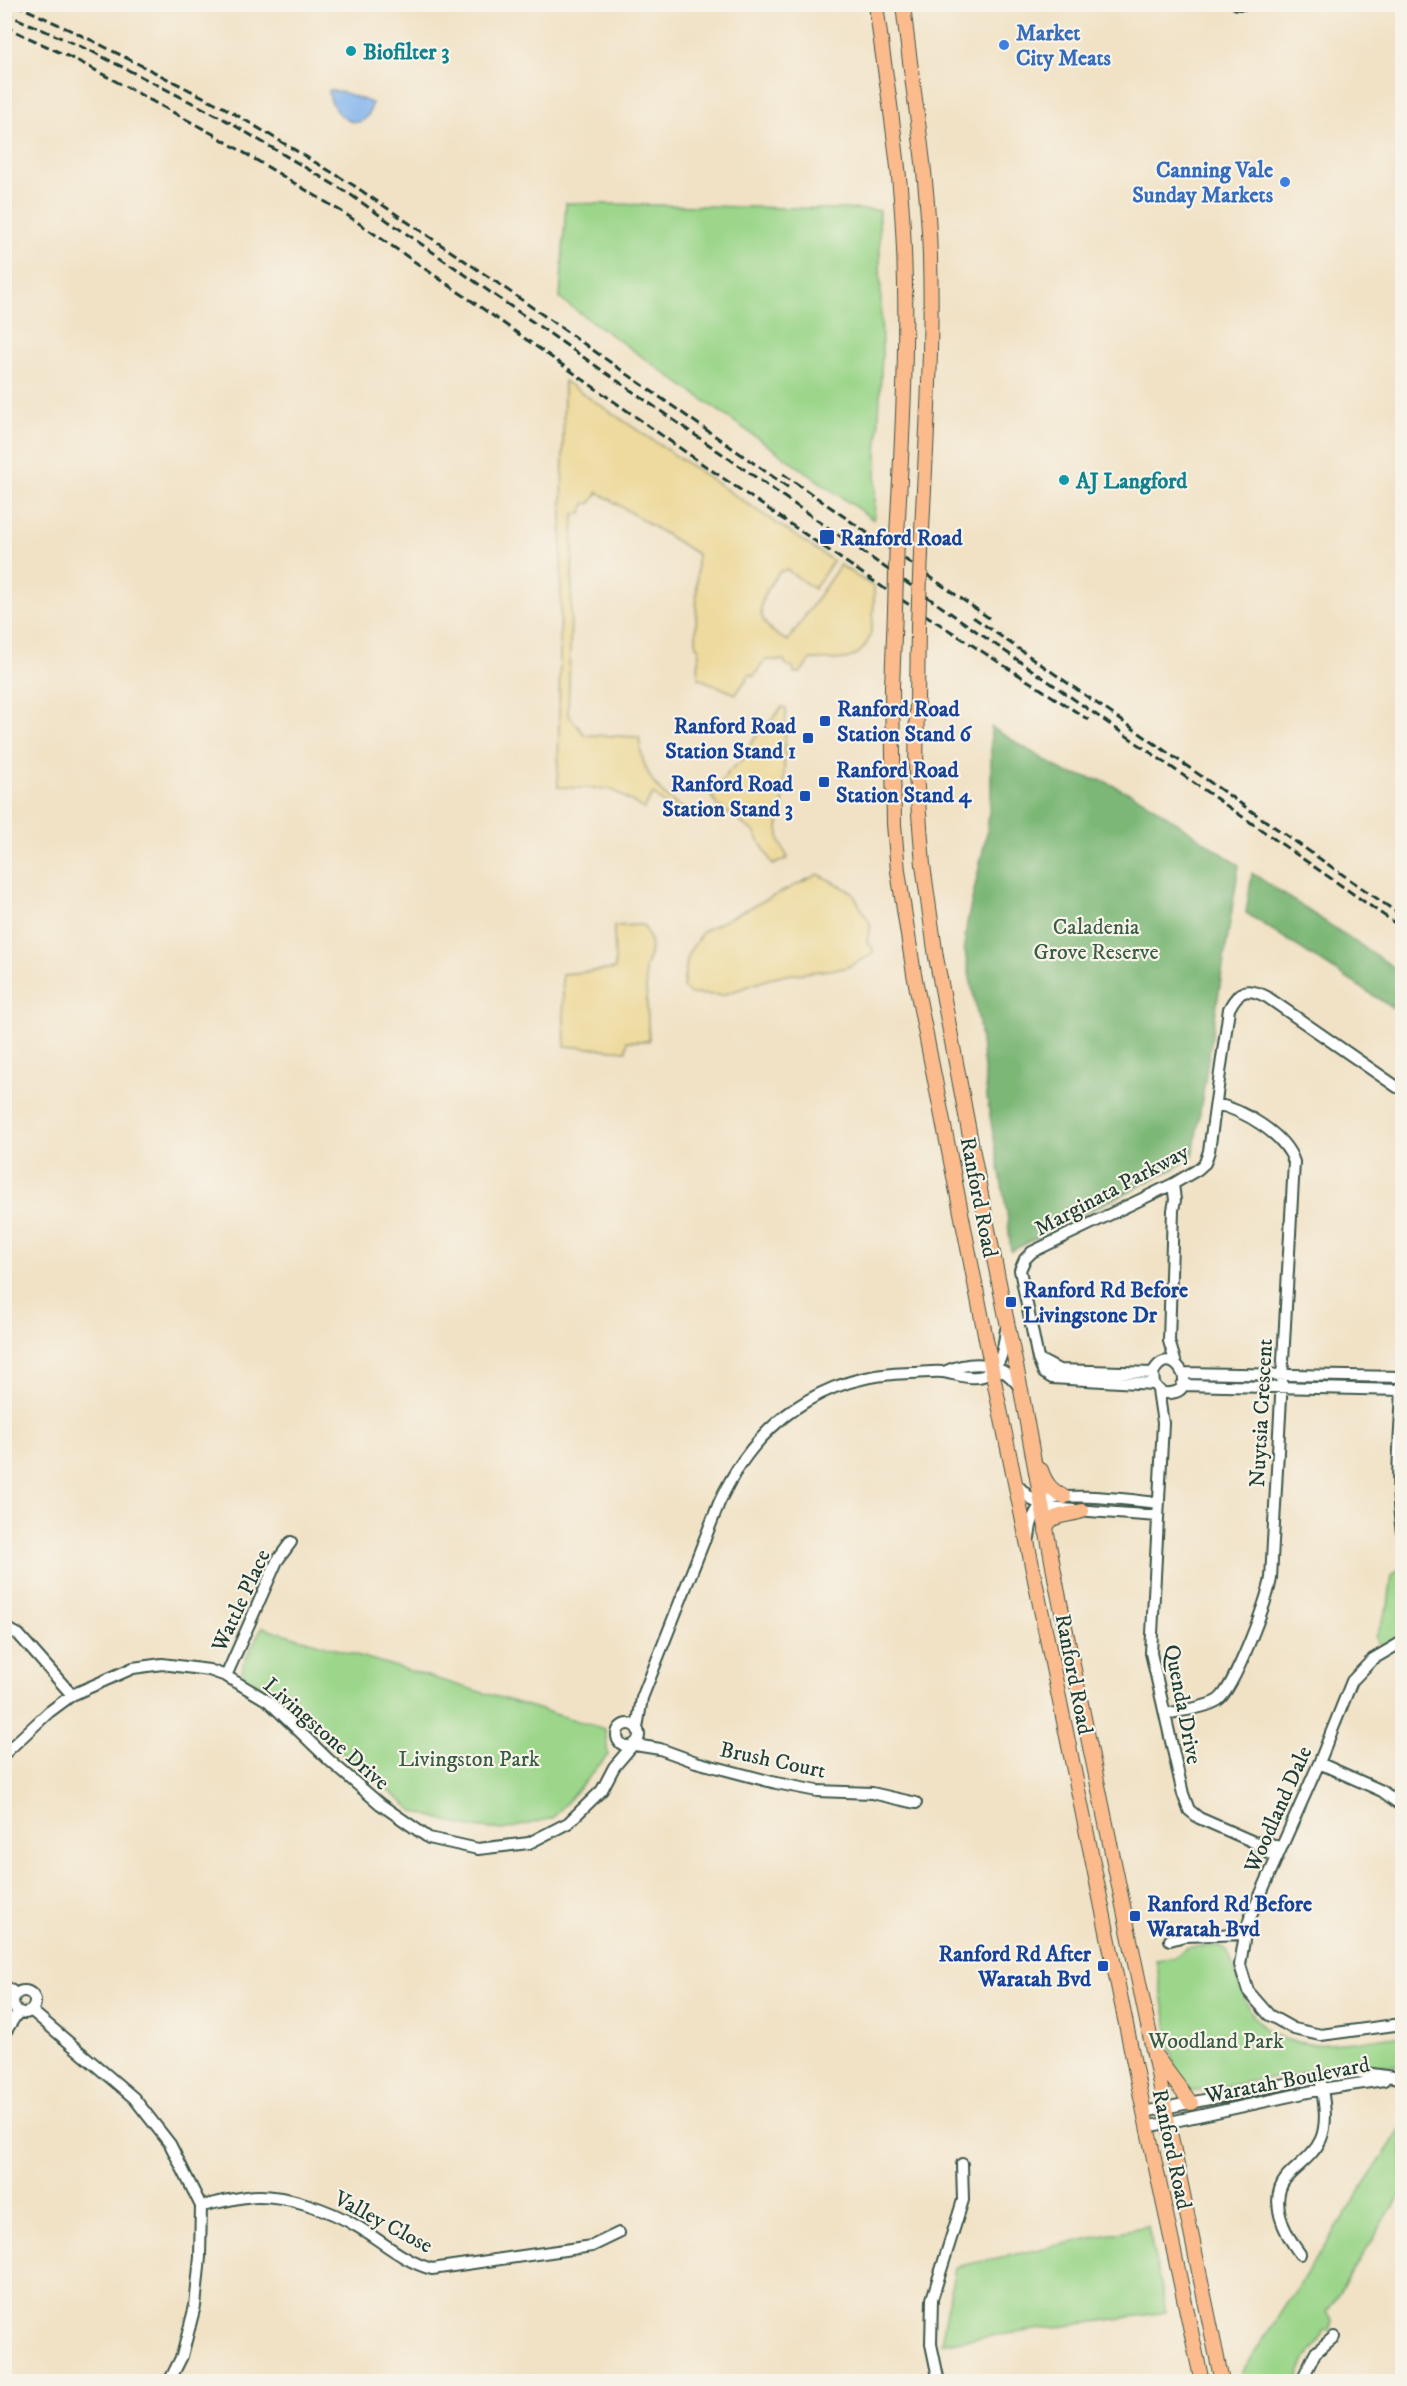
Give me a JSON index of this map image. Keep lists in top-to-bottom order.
{
  "streets": {
    "main road": ["Ranford Road"],
    "street": [
      "Marginata Parkway",
      "Nuytsia Crescent",
      "Wattle Place",
      "Quenda Drive",
      "Livingstone Drive",
      "Brush Court",
      "Woodland Dale",
      "Waratah Boulevard",
      "Valley Close"
    ]
  },
  "crossings": [
    ["Marginata Parkway", "Nuytsia Crescent"],
    ["Marginata Parkway", "Quenda Drive"],
    ["Ranford Road", "Waratah Boulevard"],
    ["Nuytsia Crescent", "Quenda Drive"],
    ["Wattle Place", "Livingstone Drive"],
    ["Quenda Drive", "Woodland Dale"],
    ["Livingstone Drive", "Brush Court"]
  ],
  "parks": ["Caladenia Grove Reserve", "Livingston Park", "Woodland Park"],
  "places": {
    "other": [
      "Market City Meats",
      "Biofilter 3",
      "Canning Vale Sunday Markets",
      "AJ Langford"
    ],
    "transit": [
      "Ranford Road",
      "Ranford Road Station Stand 6",
      "Ranford Road Station Stand 1",
      "Ranford Road Station Stand 4",
      "Ranford Road Station Stand 3",
      "Ranford Rd Before Livingstone Dr",
      "Ranford Rd Before Waratah Bvd",
      "Ranford Rd After Waratah Bvd"
    ]
  }
}
